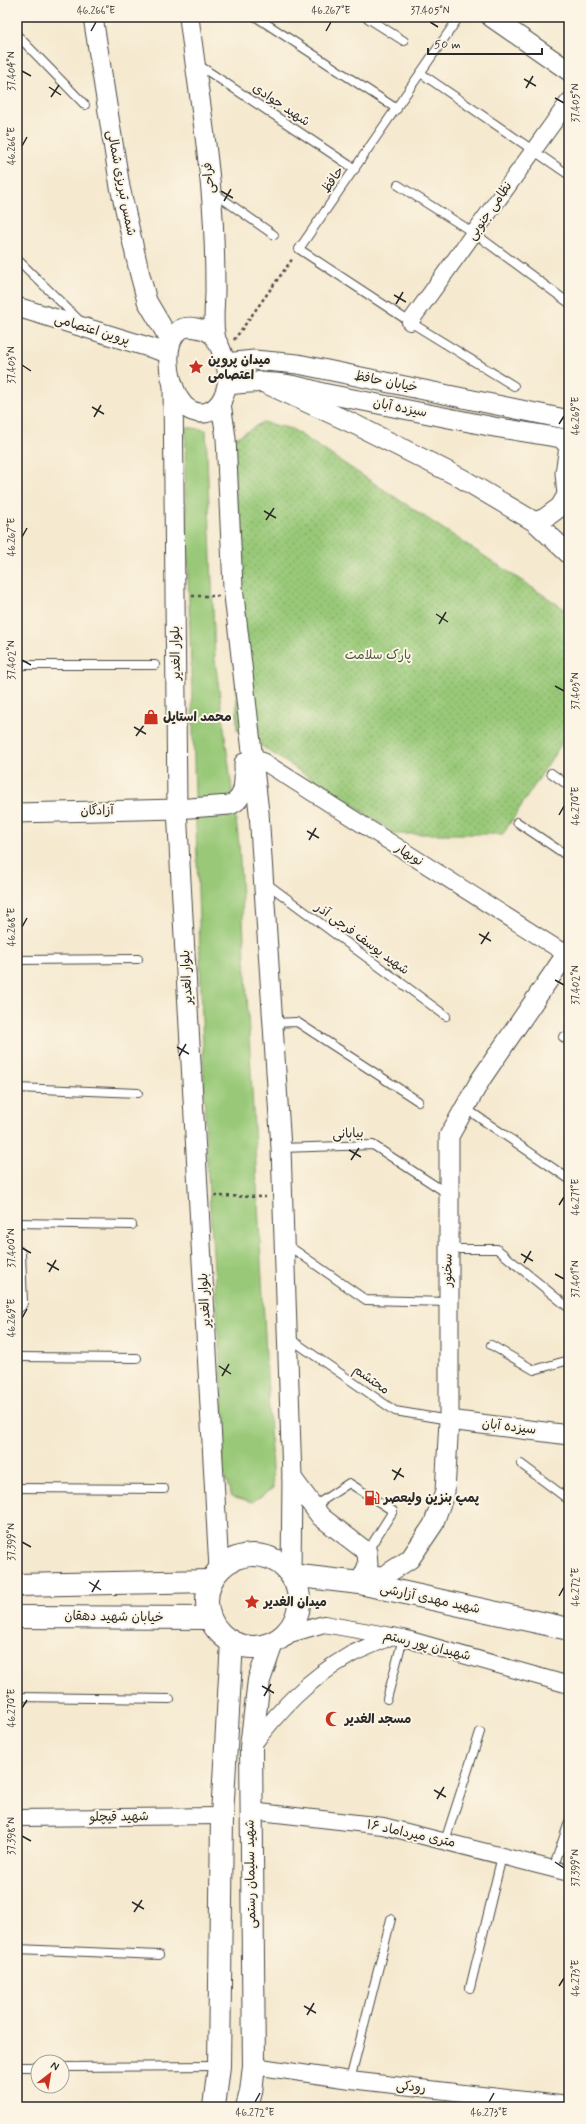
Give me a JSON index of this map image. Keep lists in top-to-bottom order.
{
  "streets": {
    "main road": ["شهید مهدی آزارشی", "خیابان شهید دهقان", "شهید سلیمان رستمی"],
    "street": [
      "فراحی",
      "شمس تبریزی شمالی",
      "نظامی جنوبی",
      "پروین اعتصامی",
      "خیابان حافظ",
      "سیزده آبان",
      "بلوار الغدیر",
      "آزادگان",
      "نوبهار",
      "سخنور",
      "شهیدان پور رستم",
      "شهید قیچلو",
      "۱۶ متری میرداماد",
      "رودکی"
    ],
    "lane": [
      "شهید جوادی",
      "حافظ",
      "شهید یوسف فرجی آذر",
      "بیابانی",
      "محتشم"
    ]
  },
  "crossings": [
    ["شهید جوادی", "فراحی"],
    ["شهید جوادی", "حافظ"],
    ["فراحی", "شمس تبریزی شمالی"],
    ["فراحی", "پروین اعتصامی"],
    ["فراحی", "خیابان حافظ"],
    ["فراحی", "سیزده آبان"],
    ["فراحی", "بلوار الغدیر"],
    ["شمس تبریزی شمالی", "پروین اعتصامی"],
    ["شمس تبریزی شمالی", "خیابان حافظ"],
    ["شمس تبریزی شمالی", "سیزده آبان"],
    ["شمس تبریزی شمالی", "بلوار الغدیر"],
    ["پروین اعتصامی", "خیابان حافظ"],
    ["پروین اعتصامی", "سیزده آبان"],
    ["پروین اعتصامی", "بلوار الغدیر"],
    ["خیابان حافظ", "سیزده آبان"],
    ["خیابان حافظ", "بلوار الغدیر"],
    ["سیزده آبان", "بلوار الغدیر"],
    ["سیزده آبان", "سخنور"],
    ["سیزده آبان", "محتشم"],
    ["بلوار الغدیر", "آزادگان"],
    ["بلوار الغدیر", "شهید مهدی آزارشی"],
    ["بلوار الغدیر", "خیابان شهید دهقان"],
    ["بلوار الغدیر", "شهیدان پور رستم"],
    ["بلوار الغدیر", "شهید سلیمان رستمی"],
    ["نوبهار", "سخنور"],
    ["بیابانی", "سخنور"],
    ["سخنور", "محتشم"],
    ["سخنور", "شهید مهدی آزارشی"],
    ["شهید مهدی آزارشی", "خیابان شهید دهقان"],
    ["شهید مهدی آزارشی", "شهیدان پور رستم"],
    ["شهید مهدی آزارشی", "شهید سلیمان رستمی"],
    ["خیابان شهید دهقان", "شهیدان پور رستم"],
    ["خیابان شهید دهقان", "شهید سلیمان رستمی"],
    ["شهیدان پور رستم", "شهید سلیمان رستمی"],
    ["۱۶ متری میرداماد", "شهید سلیمان رستمی"],
    ["شهید سلیمان رستمی", "رودکی"]
  ],
  "parks": ["پارک سلامت"],
  "places": {
    "place": ["میدان پروین اعتصامی", "میدان الغدیر"],
    "shop": ["محمد استایل"],
    "fuel station": ["پمپ بنزین ولیعصر"],
    "mosque": ["مسجد الغدیر"]
  },
  "scale_bar": "50 m",
  "north": "top right",
  "coordinates": [
    "46.266°E",
    "46.267°E",
    "37.405°N",
    "37.404°N",
    "37.403°N",
    "46.269°E",
    "37.402°N",
    "46.270°E",
    "46.268°E",
    "46.271°E",
    "37.400°N",
    "37.401°N",
    "37.399°N",
    "46.272°E",
    "37.398°N",
    "46.273°E"
  ]
}
